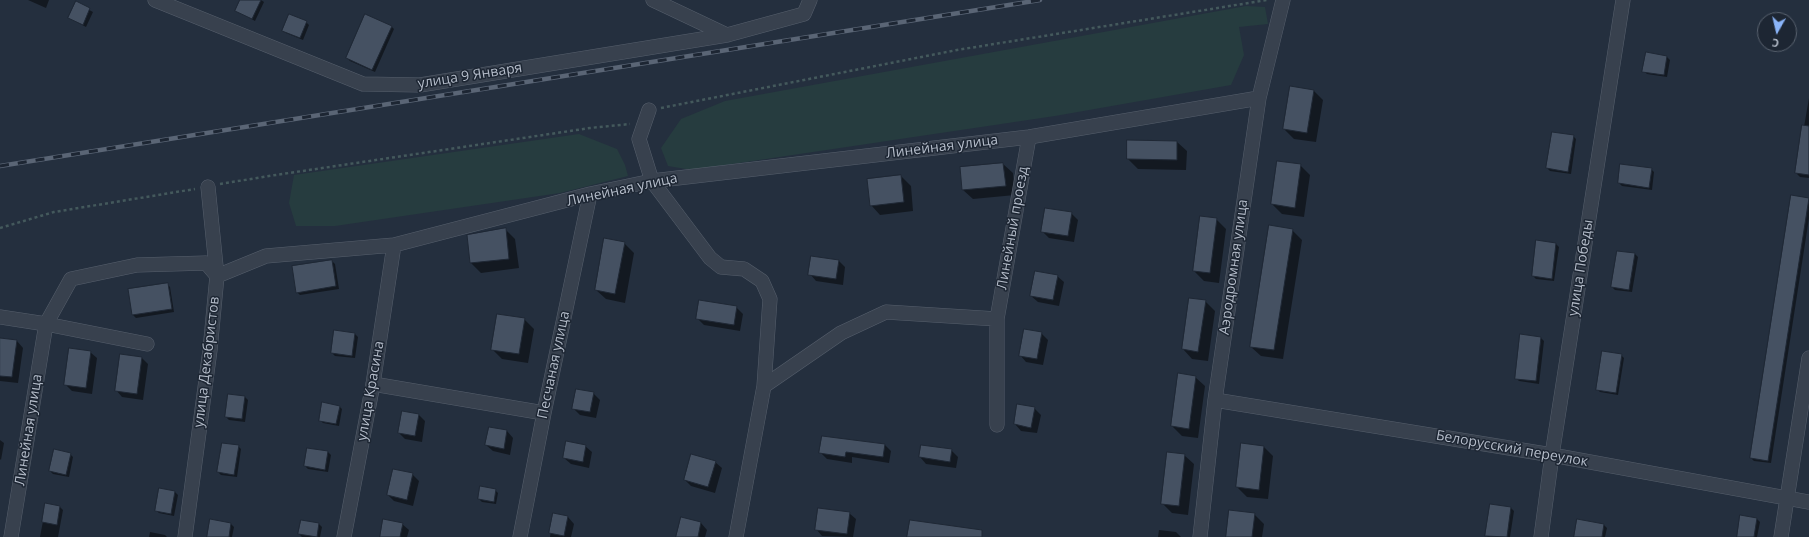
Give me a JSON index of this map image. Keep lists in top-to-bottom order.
{
  "streets": {
    "street": [
      "улица 9 Января",
      "Линейная улица",
      "Линейный проезд",
      "Аэродромная улица",
      "улица Победы",
      "улица Декабристов",
      "Песчаная улица",
      "улица Красина",
      "Белорусский переулок"
    ]
  },
  "crossings": [
    ["Линейная улица", "Линейный проезд"],
    ["Линейная улица", "Аэродромная улица"],
    ["Линейная улица", "улица Декабристов"],
    ["Линейная улица", "Песчаная улица"],
    ["Линейная улица", "улица Красина"],
    ["Аэродромная улица", "Белорусский переулок"],
    ["улица Победы", "Белорусский переулок"]
  ],
  "north": "bottom"
}
